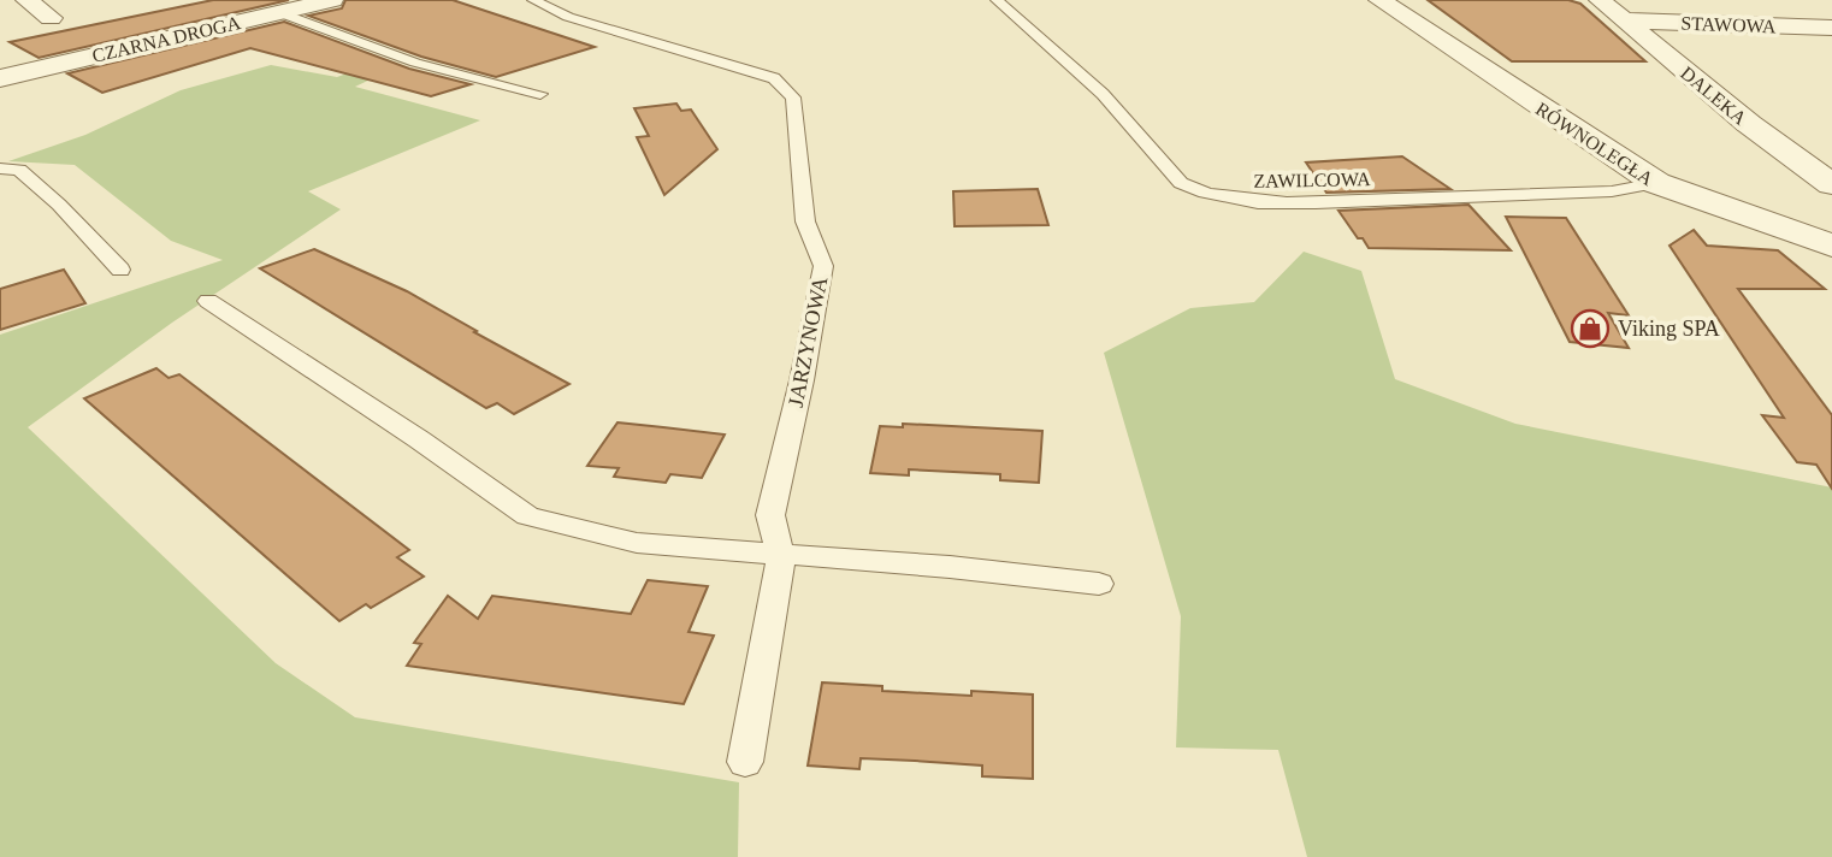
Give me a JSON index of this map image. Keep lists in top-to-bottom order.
{
  "streets": {
    "street": [
      "STAWOWA",
      "CZARNA DROGA",
      "DALEKA",
      "RÓWNOLEGŁA"
    ],
    "lane": ["ZAWILCOWA", "JARZYNOWA"]
  },
  "crossings": [
    ["STAWOWA", "DALEKA"],
    ["RÓWNOLEGŁA", "ZAWILCOWA"]
  ],
  "places": {
    "shop": ["Viking SPA"]
  }
}
